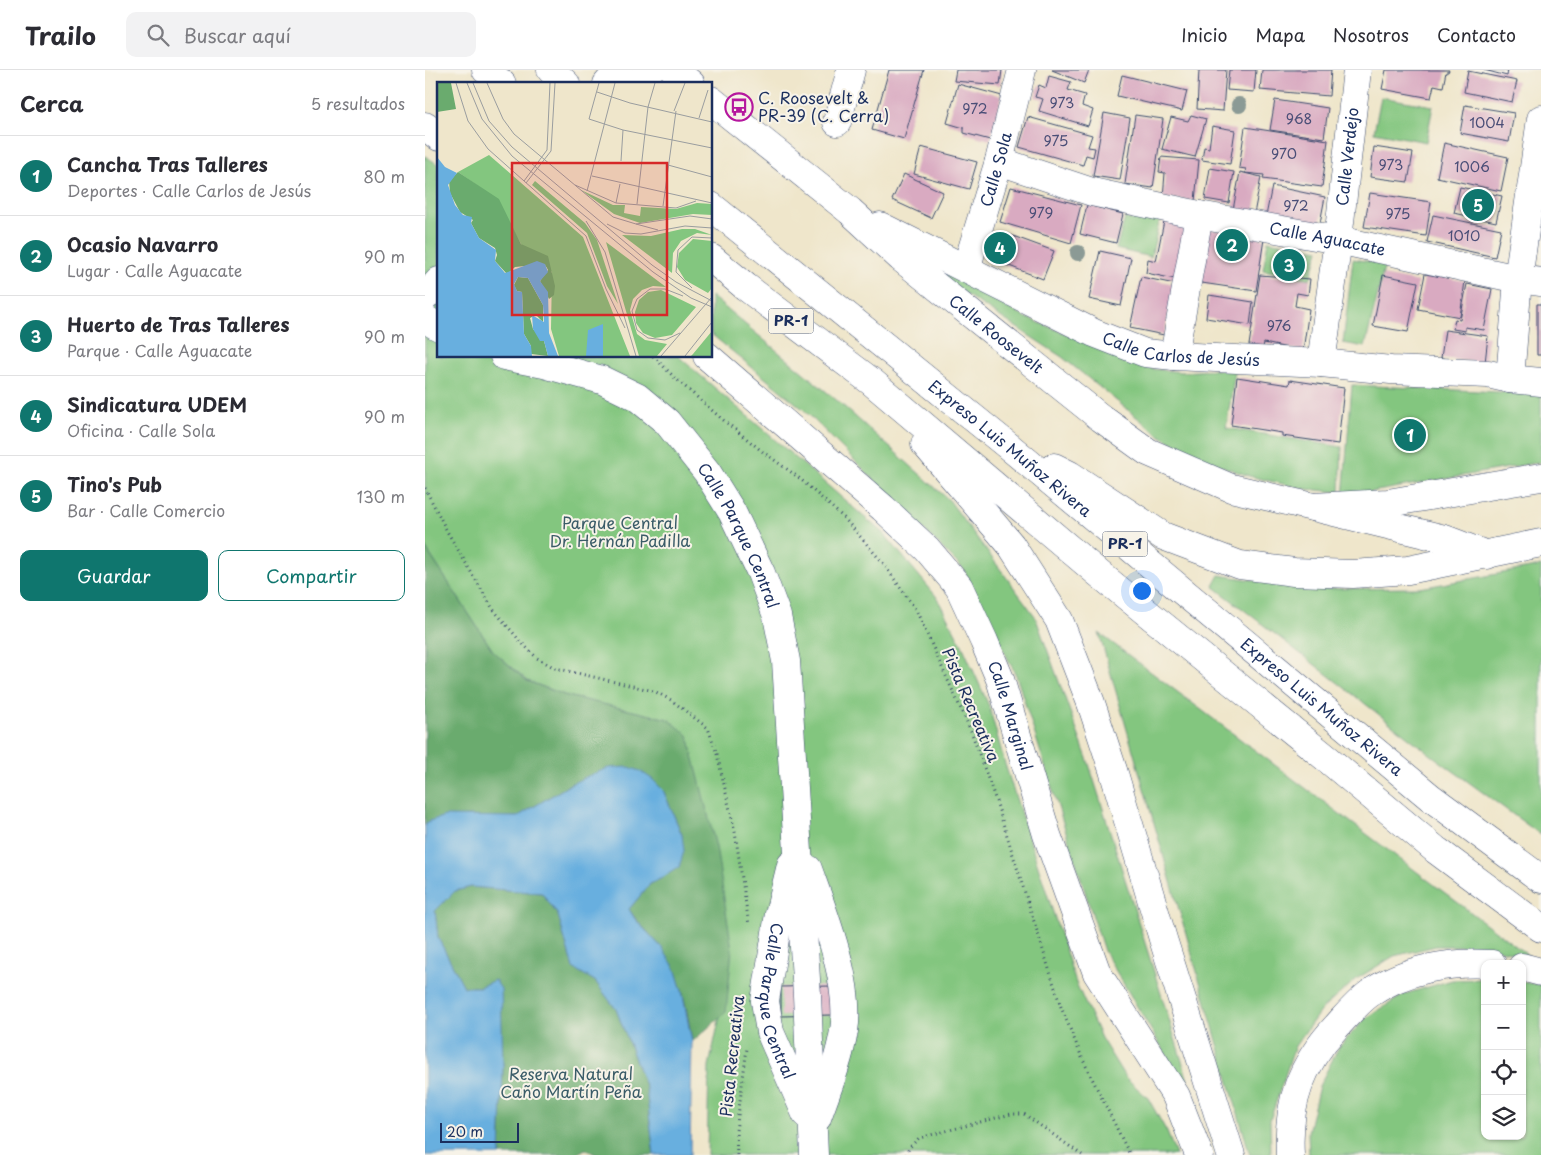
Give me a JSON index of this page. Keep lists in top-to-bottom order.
{
  "streets": {
    "main road": [
      "Calle Verdejo",
      "Calle Sola",
      "Calle Aguacate",
      "PR-1",
      "Calle Roosevelt",
      "Calle Carlos de Jesús",
      "Expreso Luis Muñoz Rivera",
      "Calle Parque Central",
      "Calle Marginal"
    ],
    "path": ["Pista Recreativa"]
  },
  "crossings": [
    ["Calle Verdejo", "Calle Aguacate"],
    ["Calle Verdejo", "Calle Carlos de Jesús"],
    ["Calle Sola", "Calle Aguacate"],
    ["Calle Sola", "Calle Carlos de Jesús"],
    ["Calle Roosevelt", "Calle Carlos de Jesús"]
  ],
  "parks": ["Parque Central Dr. Hernán Padilla", "Reserva Natural Caño Martín Peña"],
  "places": {
    "bus stop": ["C. Roosevelt & PR-39 (C. Cerra)"]
  },
  "house_numbers": [
    "973",
    "972",
    "968",
    "1004",
    "975",
    "970",
    "973",
    "1006",
    "972",
    "979",
    "975",
    "1010",
    "976"
  ],
  "scale_bar": "20 m",
  "page": {
    "header": "Trailo",
    "search": "Buscar aquí",
    "nav": [
      "Inicio",
      "Mapa",
      "Nosotros",
      "Contacto"
    ],
    "heading": ["Cerca", "5 resultados"],
    "list": [
      {
        "mark": "1",
        "name": "Cancha Tras Talleres",
        "note": "Deportes · Calle Carlos de Jesús",
        "value": "80 m"
      },
      {
        "mark": "2",
        "name": "Ocasio Navarro",
        "note": "Lugar · Calle Aguacate",
        "value": "90 m"
      },
      {
        "mark": "3",
        "name": "Huerto de Tras Talleres",
        "note": "Parque · Calle Aguacate",
        "value": "90 m"
      },
      {
        "mark": "4",
        "name": "Sindicatura UDEM",
        "note": "Oficina · Calle Sola",
        "value": "90 m"
      },
      {
        "mark": "5",
        "name": "Tino's Pub",
        "note": "Bar · Calle Comercio",
        "value": "130 m"
      }
    ],
    "pins": [
      "5",
      "2",
      "4",
      "3",
      "1"
    ],
    "buttons": ["Guardar", "Compartir"],
    "map_buttons": ["+", "−"],
    "scale": "20 m"
  }
}
